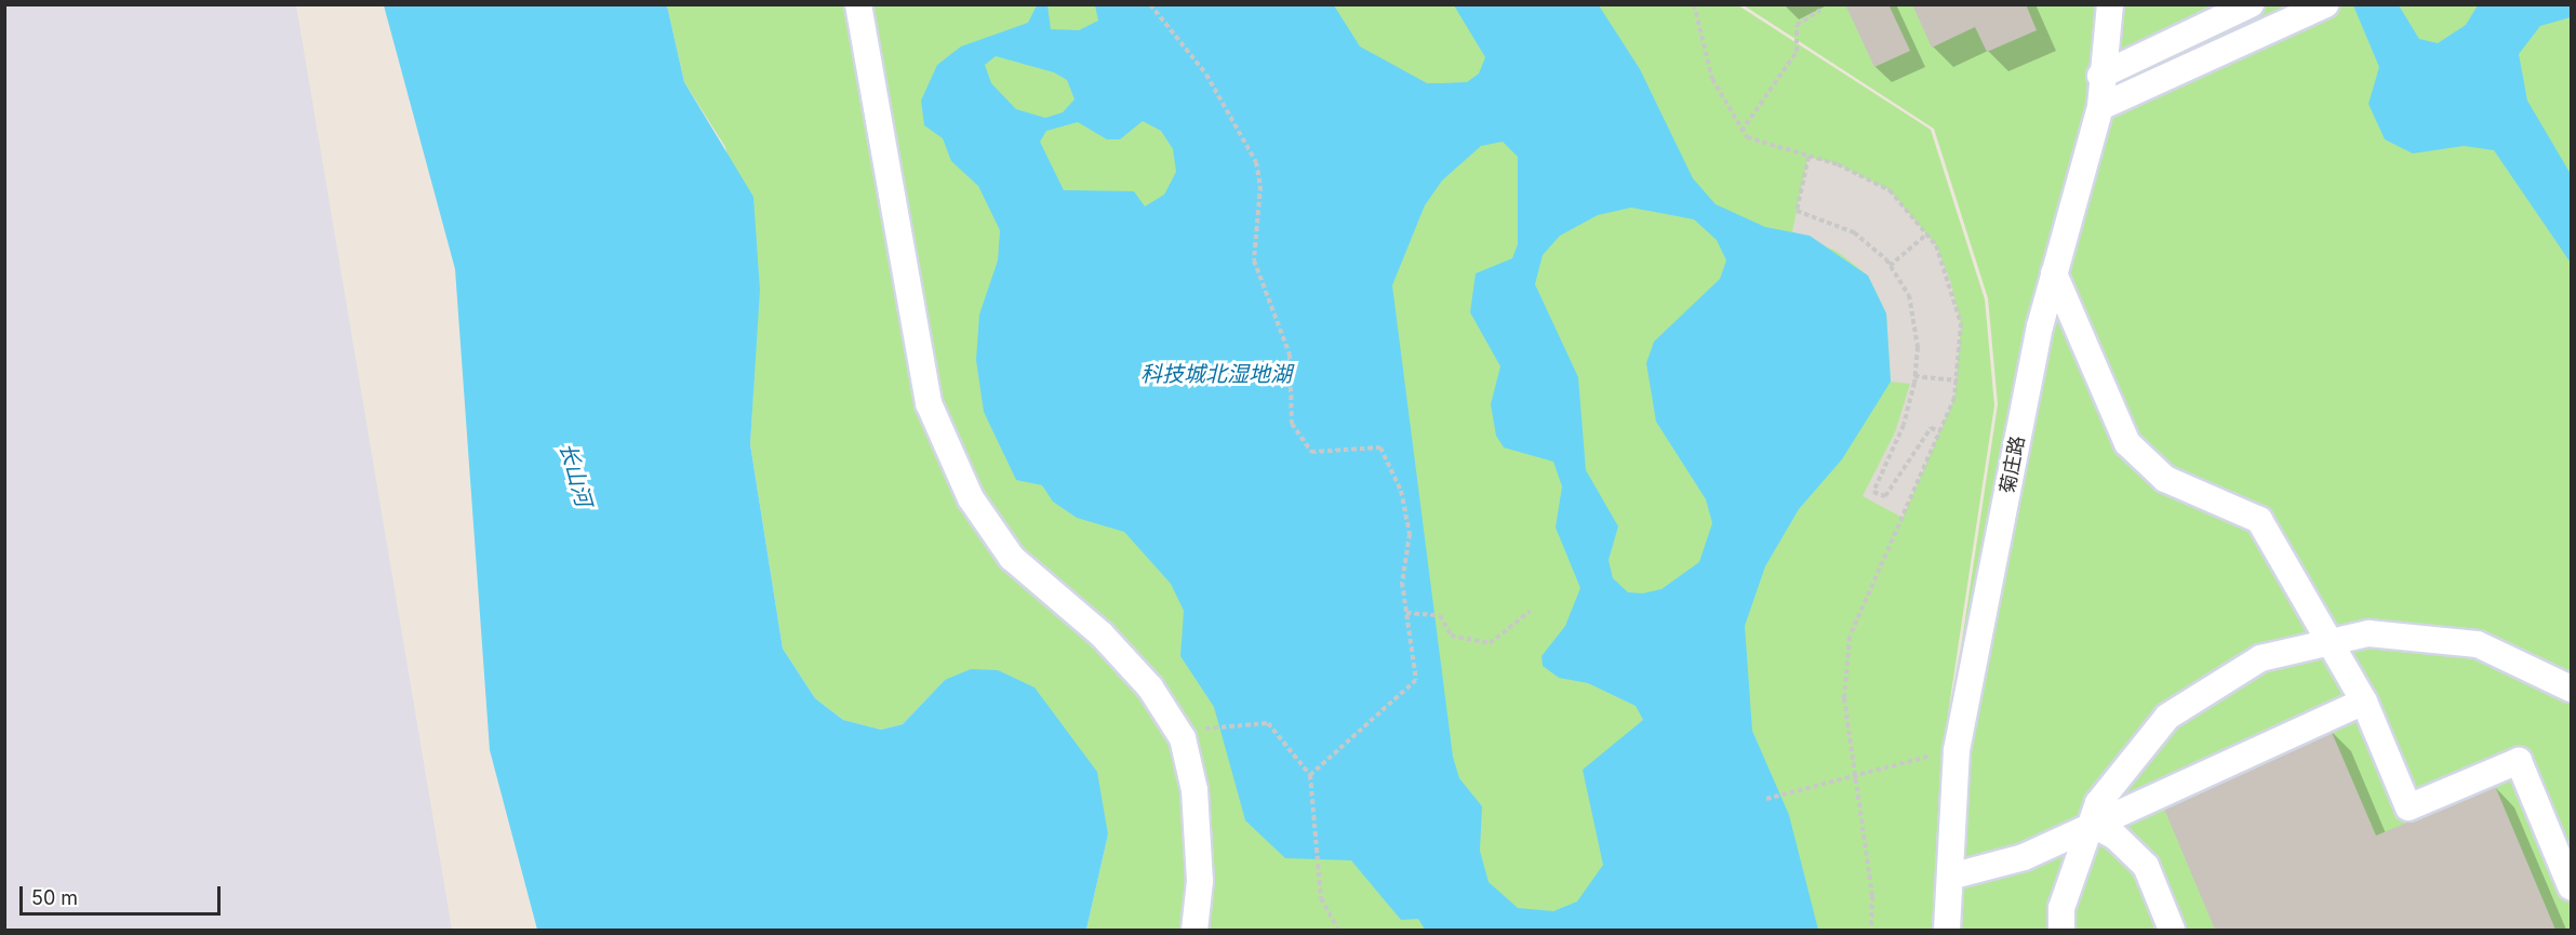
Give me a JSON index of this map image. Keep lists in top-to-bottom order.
{
  "streets": {
    "street": ["菊庄路"]
  },
  "water": ["科技城北湿地湖", "长山河"],
  "scale_bar": "50 m"
}
